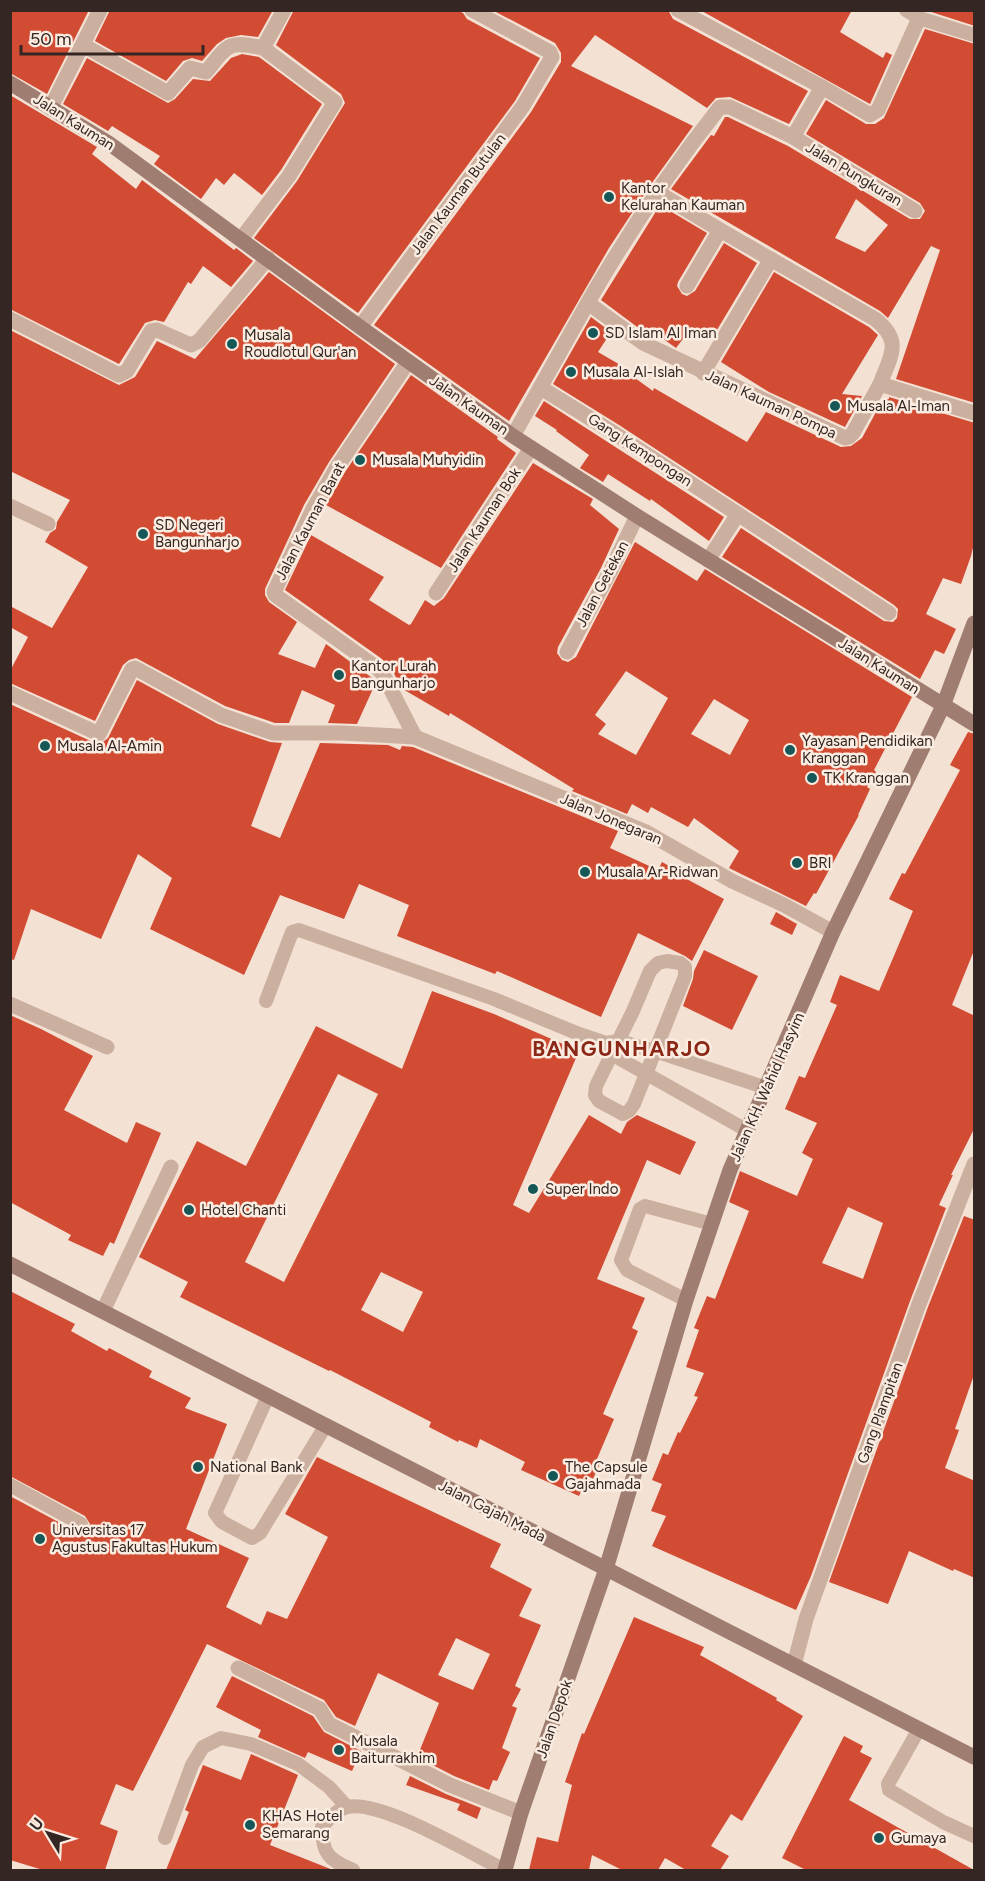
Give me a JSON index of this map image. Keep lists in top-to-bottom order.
{
  "streets": {
    "street": [
      "Jalan Kauman",
      "Jalan Pungkuran",
      "Jalan Kauman Butulan",
      "Jalan Kauman Pompa",
      "Gang Kempongan",
      "Jalan Kauman Bok",
      "Jalan Kauman Barat",
      "Jalan Getekan",
      "Jalan Jonegaran",
      "Jalan KH. Wahid Hasyim",
      "Gang Plampitan",
      "Jalan Gajah Mada",
      "Jalan Depok"
    ]
  },
  "crossings": [
    ["Jalan Kauman", "Jalan Kauman Butulan"],
    ["Jalan Kauman", "Jalan Kauman Bok"],
    ["Jalan Kauman", "Jalan Kauman Barat"],
    ["Jalan Kauman", "Jalan Getekan"],
    ["Jalan Kauman", "Jalan KH. Wahid Hasyim"],
    ["Jalan Kauman Barat", "Jalan Jonegaran"],
    ["Jalan Jonegaran", "Jalan KH. Wahid Hasyim"],
    ["Jalan KH. Wahid Hasyim", "Jalan Gajah Mada"],
    ["Jalan KH. Wahid Hasyim", "Jalan Depok"],
    ["Gang Plampitan", "Jalan Gajah Mada"],
    ["Jalan Gajah Mada", "Jalan Depok"]
  ],
  "districts": ["BANGUNHARJO"],
  "places": [
    "Kantor Kelurahan Kauman",
    "SD Islam Al Iman",
    "Musala Roudlotul Qur'an",
    "Musala Al-Islah",
    "Musala Al-Iman",
    "Musala Muhyidin",
    "SD Negeri Bangunharjo",
    "Kantor Lurah Bangunharjo",
    "Musala Al-Amin",
    "Yayasan Pendidikan Kranggan",
    "TK Kranggan",
    "BRI",
    "Musala Ar-Ridwan",
    "Super Indo",
    "Hotel Chanti",
    "National Bank",
    "The Capsule Gajahmada",
    "Universitas 17 Agustus Fakultas Hukum",
    "Musala Baiturrakhim",
    "KHAS Hotel Semarang",
    "Gumaya"
  ],
  "scale_bar": "50 m",
  "north": "top left"
}
